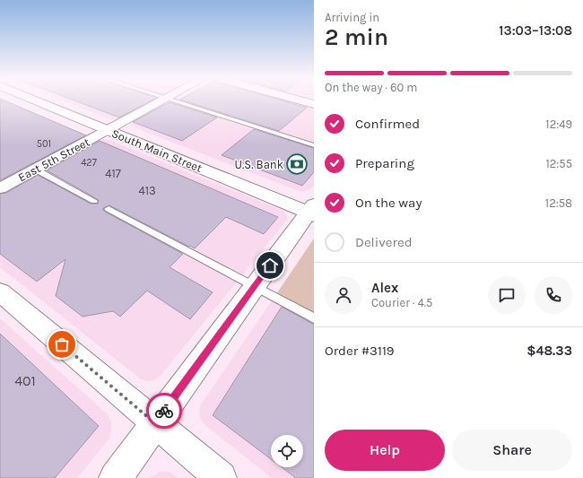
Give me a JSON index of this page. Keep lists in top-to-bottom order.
{
  "streets": {
    "main road": ["South Main Street"],
    "street": ["East 5th Street"]
  },
  "crossings": [
    ["South Main Street", "East 5th Street"]
  ],
  "places": {
    "bank": ["U.S. Bank"]
  },
  "house_numbers": [
    "501",
    "427",
    "417",
    "413",
    "401"
  ],
  "page": {
    "heading": ["2 min", "Arriving in", "13:03–13:08"],
    "panel": [
      "Alex",
      "Courier · 4.5",
      "Order #3119",
      "$48.33"
    ],
    "bar": "On the way · 60 m",
    "list": [
      ["Confirmed", "12:49"],
      ["Preparing", "12:55"],
      ["On the way", "12:58"],
      "Delivered"
    ],
    "buttons": ["Help", "Share"]
  }
}
